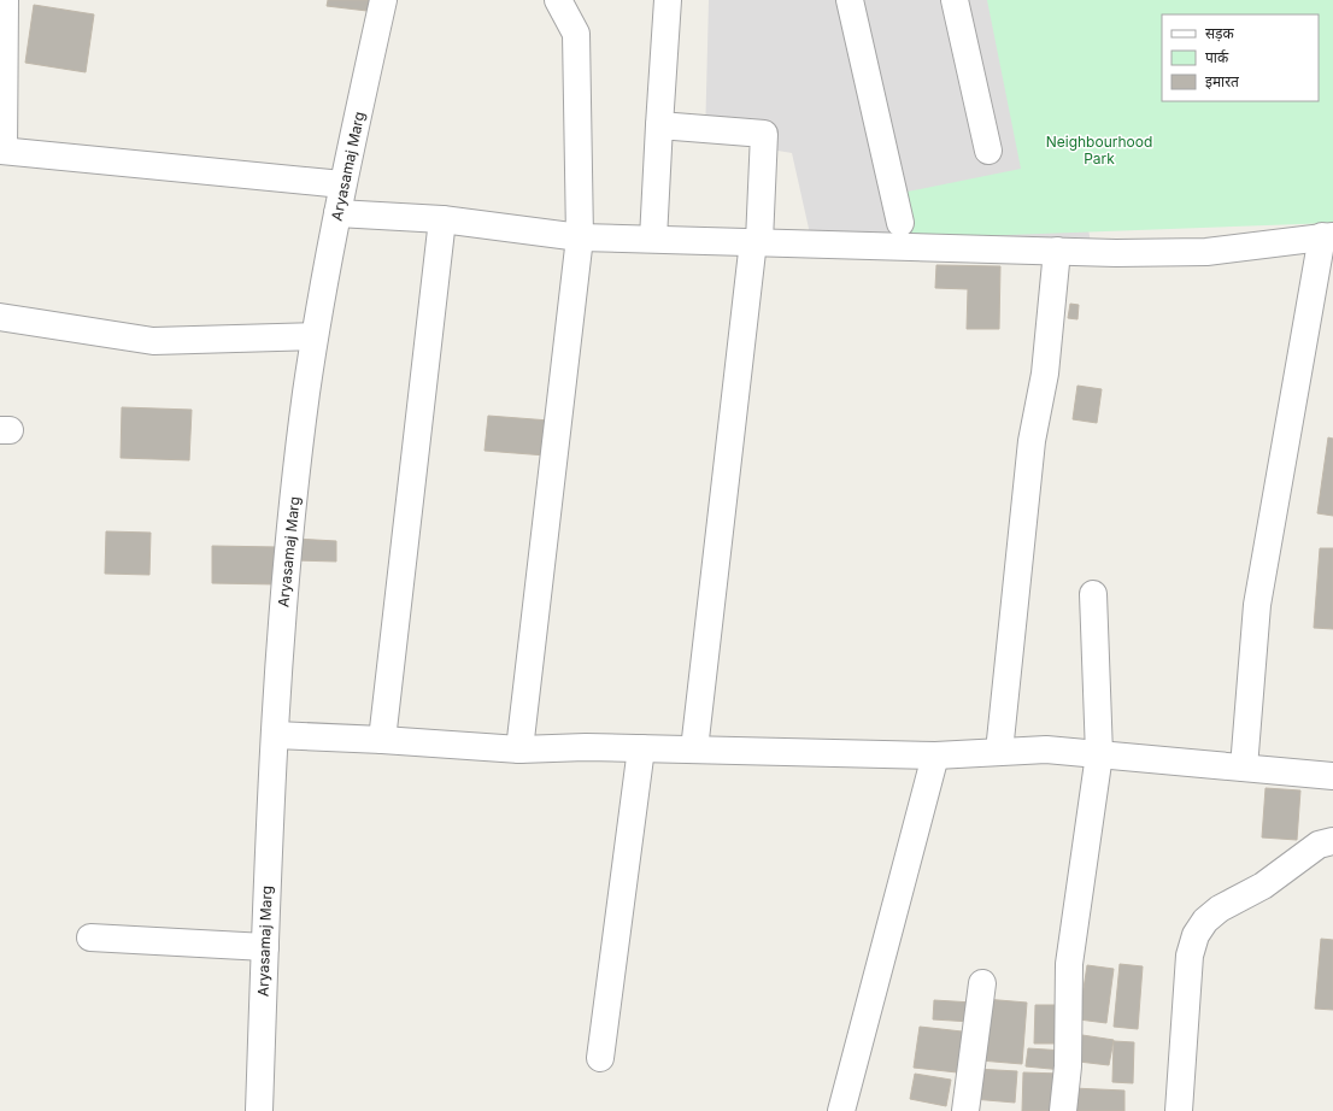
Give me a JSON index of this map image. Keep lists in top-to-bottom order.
{
  "streets": {
    "street": ["Aryasamaj Marg"]
  },
  "parks": ["Neighbourhood Park"],
  "legend": ["सड़क", "पार्क", "इमारत"]
}
